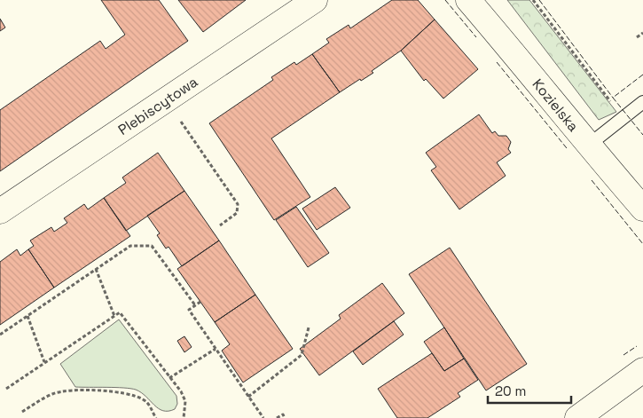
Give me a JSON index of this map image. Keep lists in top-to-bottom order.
{
  "streets": {
    "street": ["Kozielska", "Plebiscytowa"]
  },
  "scale_bar": "20 m"
}
